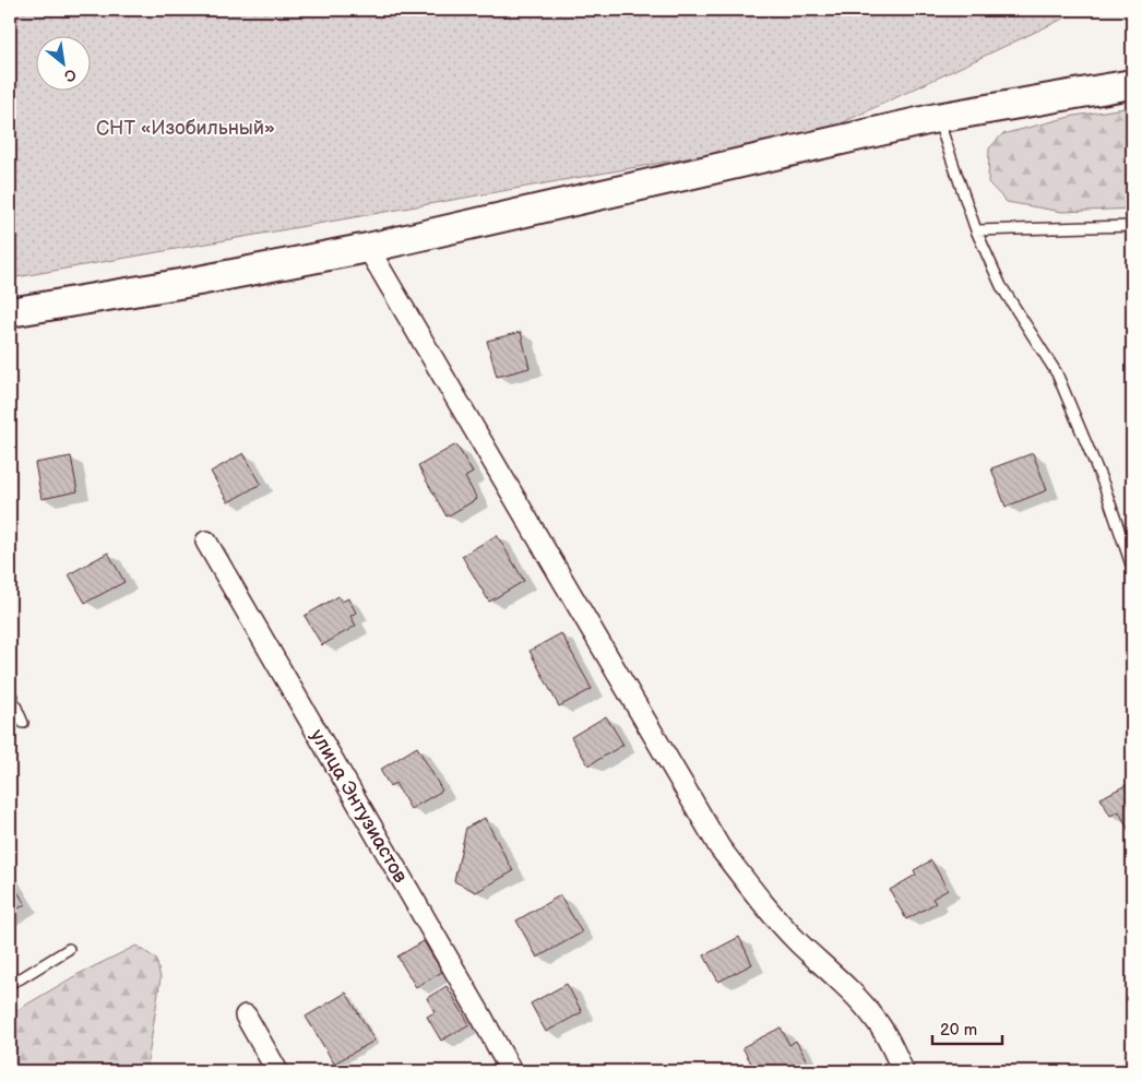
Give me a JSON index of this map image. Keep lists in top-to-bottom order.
{
  "streets": {
    "street": ["улица Энтузиастов"]
  },
  "parks": ["СНТ «Изобильный»"],
  "scale_bar": "20 m",
  "north": "bottom right"
}
